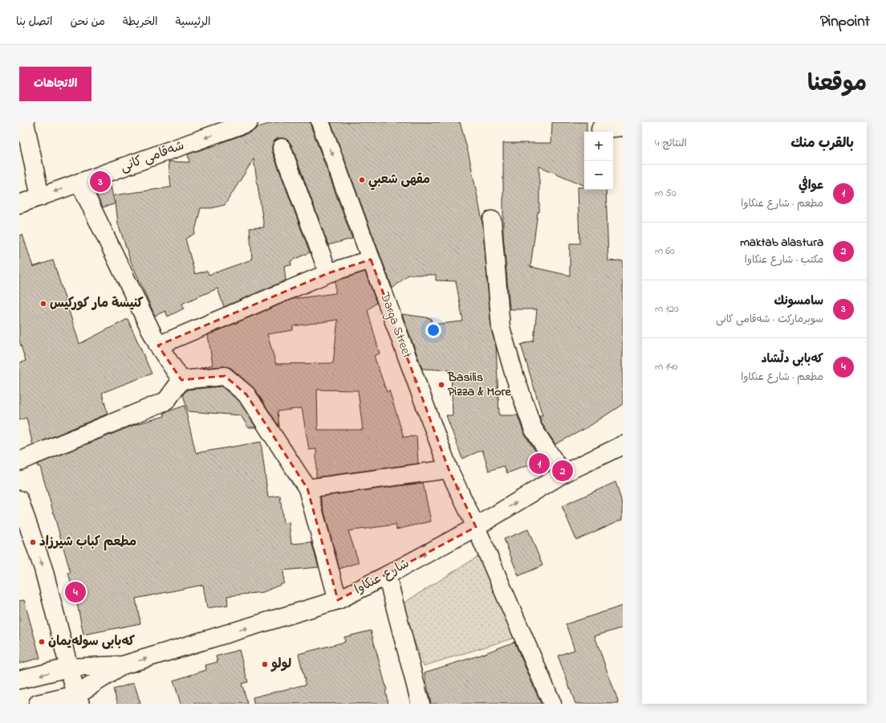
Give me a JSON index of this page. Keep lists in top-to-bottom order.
{
  "streets": {
    "street": ["شەقامی کانی", "Darga Street", "شارع عنكاوا"]
  },
  "crossings": [
    ["Darga Street", "شارع عنكاوا"]
  ],
  "one_way": ["شەقامی کانی"],
  "places": [
    "مقهى شعبي",
    "كنيسة مار كوركيس",
    "Basilis Pizza & More",
    "مطعم كباب شيرزاد",
    "کەبابی سولەیمان",
    "لولو"
  ],
  "page": {
    "header": "Pinpoint",
    "nav": [
      "الرئيسية",
      "الخريطة",
      "من نحن",
      "اتصل بنا"
    ],
    "title": "موقعنا",
    "buttons": "الاتجاهات",
    "heading": ["بالقرب منك", "النتائج: 4"],
    "map_buttons": ["+", "−"],
    "list": [
      {
        "mark": "1",
        "name": "عوافي",
        "note": "مطعم · شارع عنكاوا",
        "value": "50 m"
      },
      {
        "mark": "2",
        "name": "maktab alastura",
        "note": "مكتب · شارع عنكاوا",
        "value": "60 m"
      },
      {
        "mark": "3",
        "name": "سامسونك",
        "note": "سوبرماركت · شەقامی کانی",
        "value": "120 m"
      },
      {
        "mark": "4",
        "name": "کەبابی دڵشاد",
        "note": "مطعم · شارع عنكاوا",
        "value": "140 m"
      }
    ],
    "pins": [
      "3",
      "1",
      "2",
      "4"
    ]
  }
}
